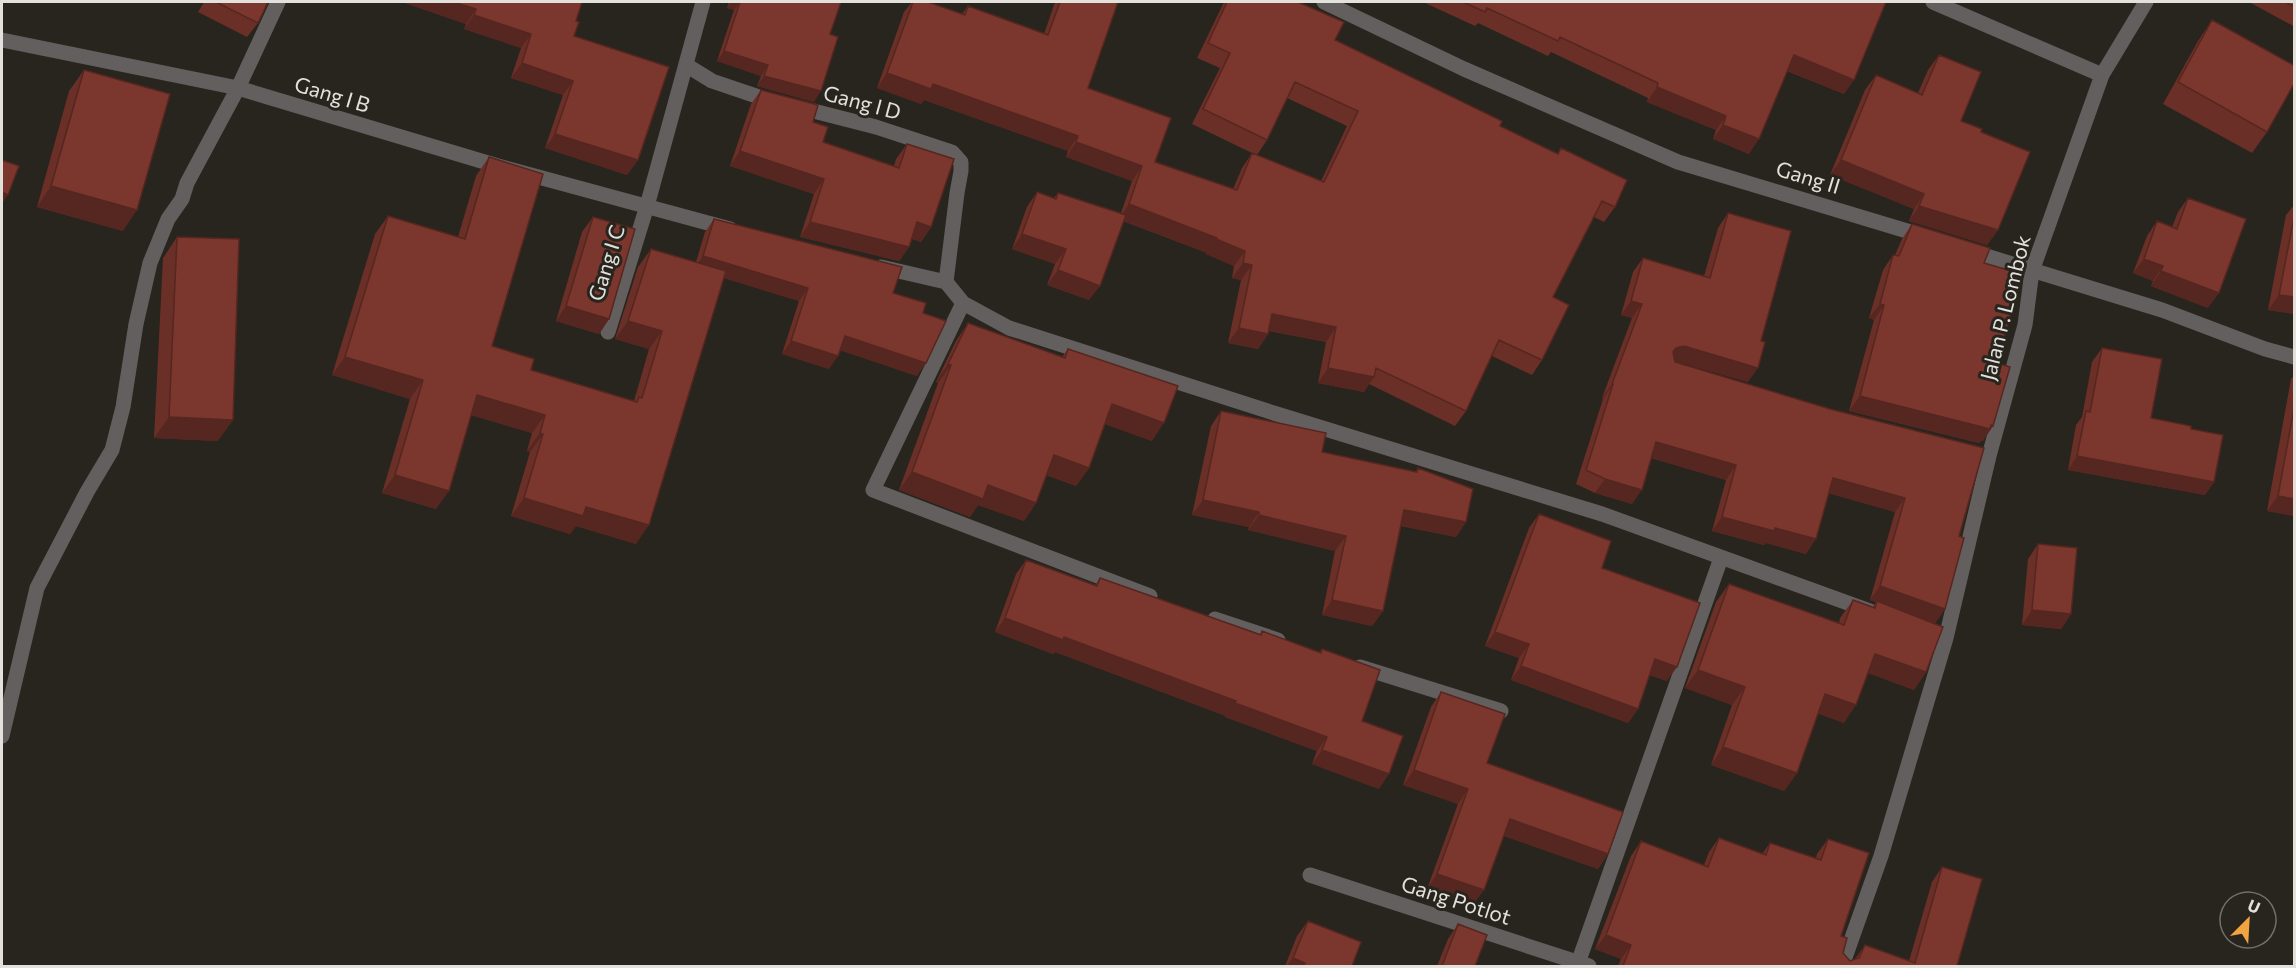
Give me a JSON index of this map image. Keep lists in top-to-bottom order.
{
  "streets": {
    "street": [
      "Gang I B",
      "Gang I D",
      "Gang II",
      "Gang I C",
      "Jalan P. Lombok",
      "Gang Potlot"
    ]
  },
  "crossings": [
    ["Gang I B", "Gang I C"],
    ["Gang I D", "Gang I C"],
    ["Gang II", "Jalan P. Lombok"]
  ],
  "north": "top right"
}
